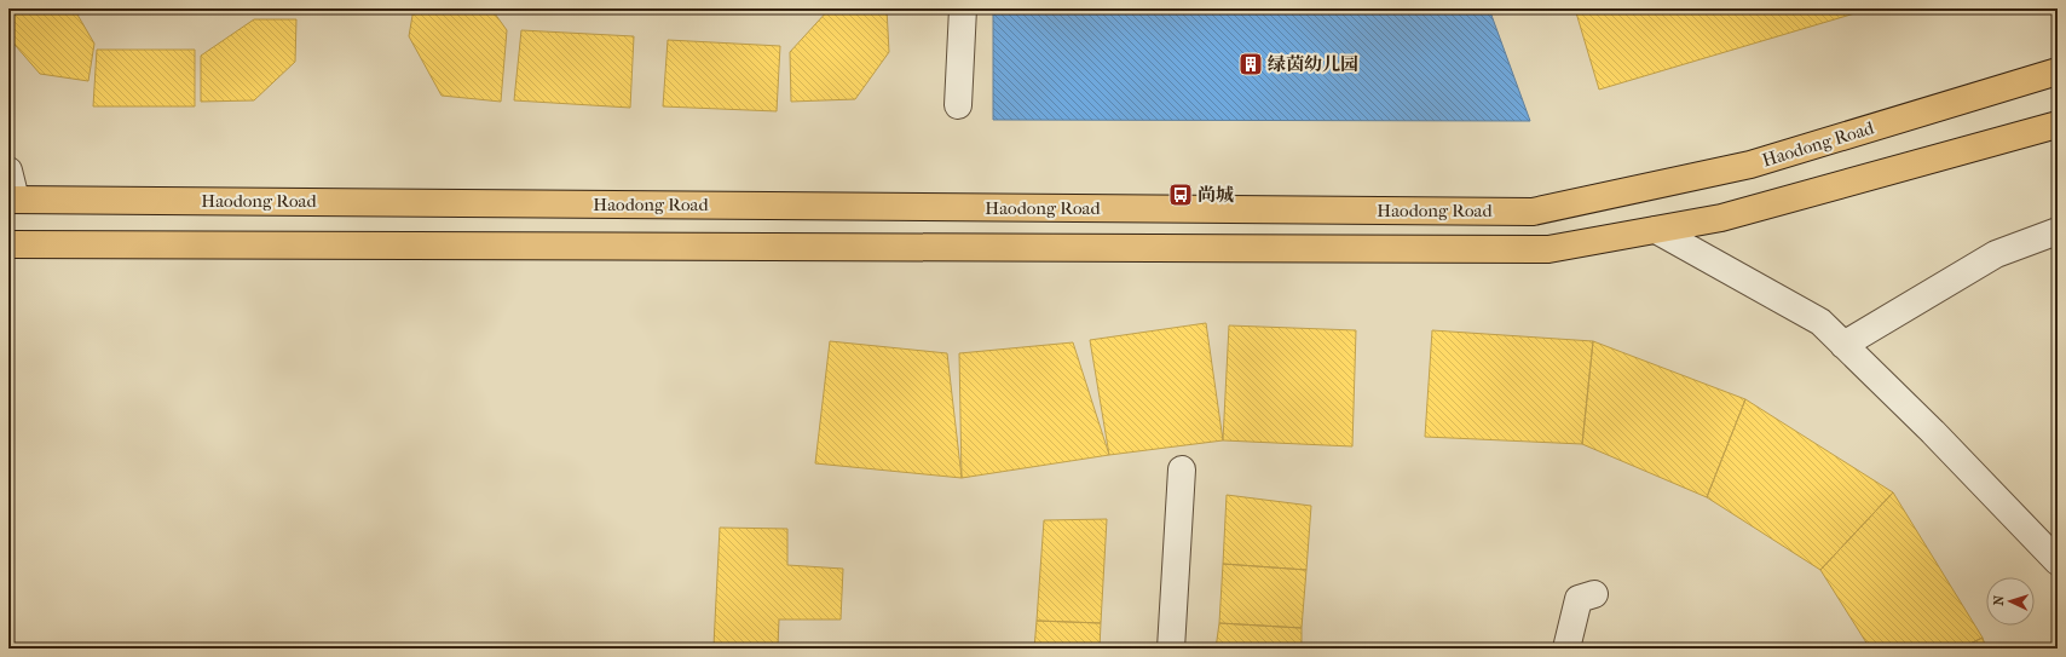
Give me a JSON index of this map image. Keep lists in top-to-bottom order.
{
  "streets": {
    "main road": ["Haodong Road"]
  },
  "places": {
    "building": ["绿茵幼儿园"],
    "bus stop": ["尚城"]
  },
  "north": "left"
}
